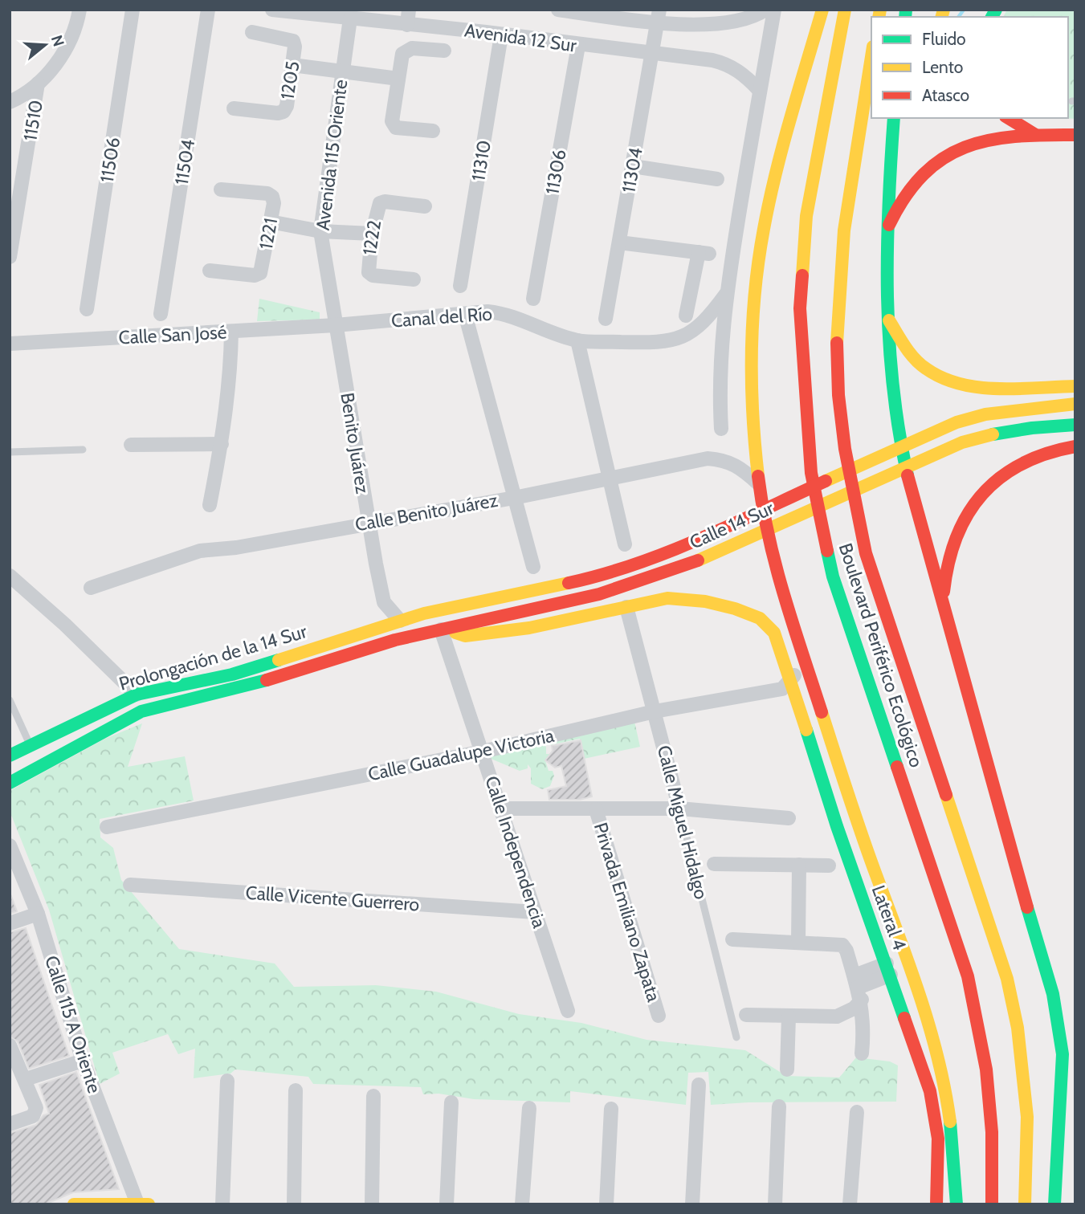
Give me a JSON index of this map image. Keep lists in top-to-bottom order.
{
  "streets": {
    "main road": [
      "Calle 14 Sur",
      "Boulevard Periférico Ecológico",
      "Prolongación de la 14 Sur",
      "Lateral 4"
    ],
    "street": [
      "Avenida 12 Sur",
      "1205",
      "11510",
      "Avenida 115 Oriente",
      "11506",
      "11310",
      "11504",
      "11304",
      "11306",
      "1221",
      "1222",
      "Canal del Río",
      "Calle San José",
      "Benito Juárez",
      "Calle Benito Juárez",
      "Calle Guadalupe Victoria",
      "Calle Miguel Hidalgo",
      "Calle Independencia",
      "Calle Vicente Guerrero",
      "Privada Emiliano Zapata",
      "Calle 115 A Oriente"
    ]
  },
  "crossings": [
    ["Avenida 12 Sur", "Avenida 115 Oriente"],
    ["Avenida 12 Sur", "11310"],
    ["Avenida 12 Sur", "11304"],
    ["Avenida 12 Sur", "11306"],
    ["Avenida 115 Oriente", "Canal del Río"],
    ["Avenida 115 Oriente", "Calle San José"],
    ["Avenida 115 Oriente", "Benito Juárez"],
    ["Canal del Río", "Calle San José"],
    ["Canal del Río", "Benito Juárez"],
    ["Calle San José", "Benito Juárez"],
    ["Benito Juárez", "Calle Benito Juárez"],
    ["Benito Juárez", "Calle 14 Sur"],
    ["Benito Juárez", "Prolongación de la 14 Sur"],
    ["Calle 14 Sur", "Prolongación de la 14 Sur"],
    ["Calle 14 Sur", "Calle Independencia"],
    ["Calle 14 Sur", "Lateral 4"],
    ["Calle Guadalupe Victoria", "Calle Miguel Hidalgo"],
    ["Calle Guadalupe Victoria", "Calle Independencia"],
    ["Calle Guadalupe Victoria", "Lateral 4"],
    ["Calle Miguel Hidalgo", "Lateral 4"],
    ["Calle Independencia", "Calle Vicente Guerrero"],
    ["Calle Independencia", "Lateral 4"]
  ],
  "legend": ["Fluido", "Lento", "Atasco"],
  "north": "right"
}
